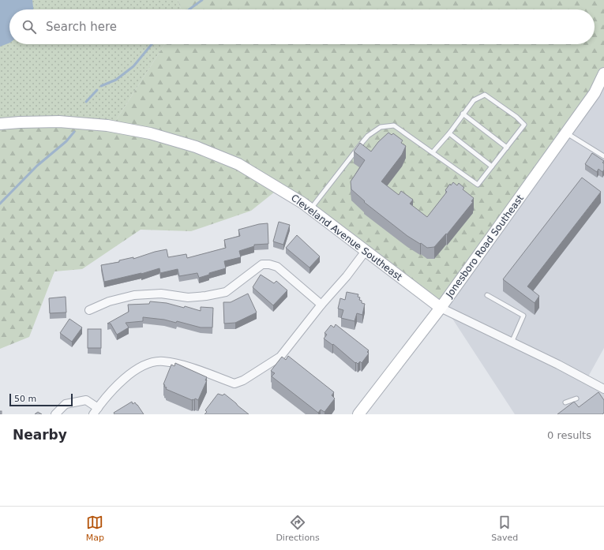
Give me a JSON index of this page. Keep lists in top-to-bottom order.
{
  "streets": {
    "main road": ["Cleveland Avenue Southeast", "Jonesboro Road Southeast"]
  },
  "crossings": [
    ["Cleveland Avenue Southeast", "Jonesboro Road Southeast"]
  ],
  "scale_bar": "50 m",
  "page": {
    "search": "Search here",
    "scale": "50 m",
    "heading": ["Nearby", "0 results"],
    "nav": ["Map", "Directions", "Saved"]
  }
}
